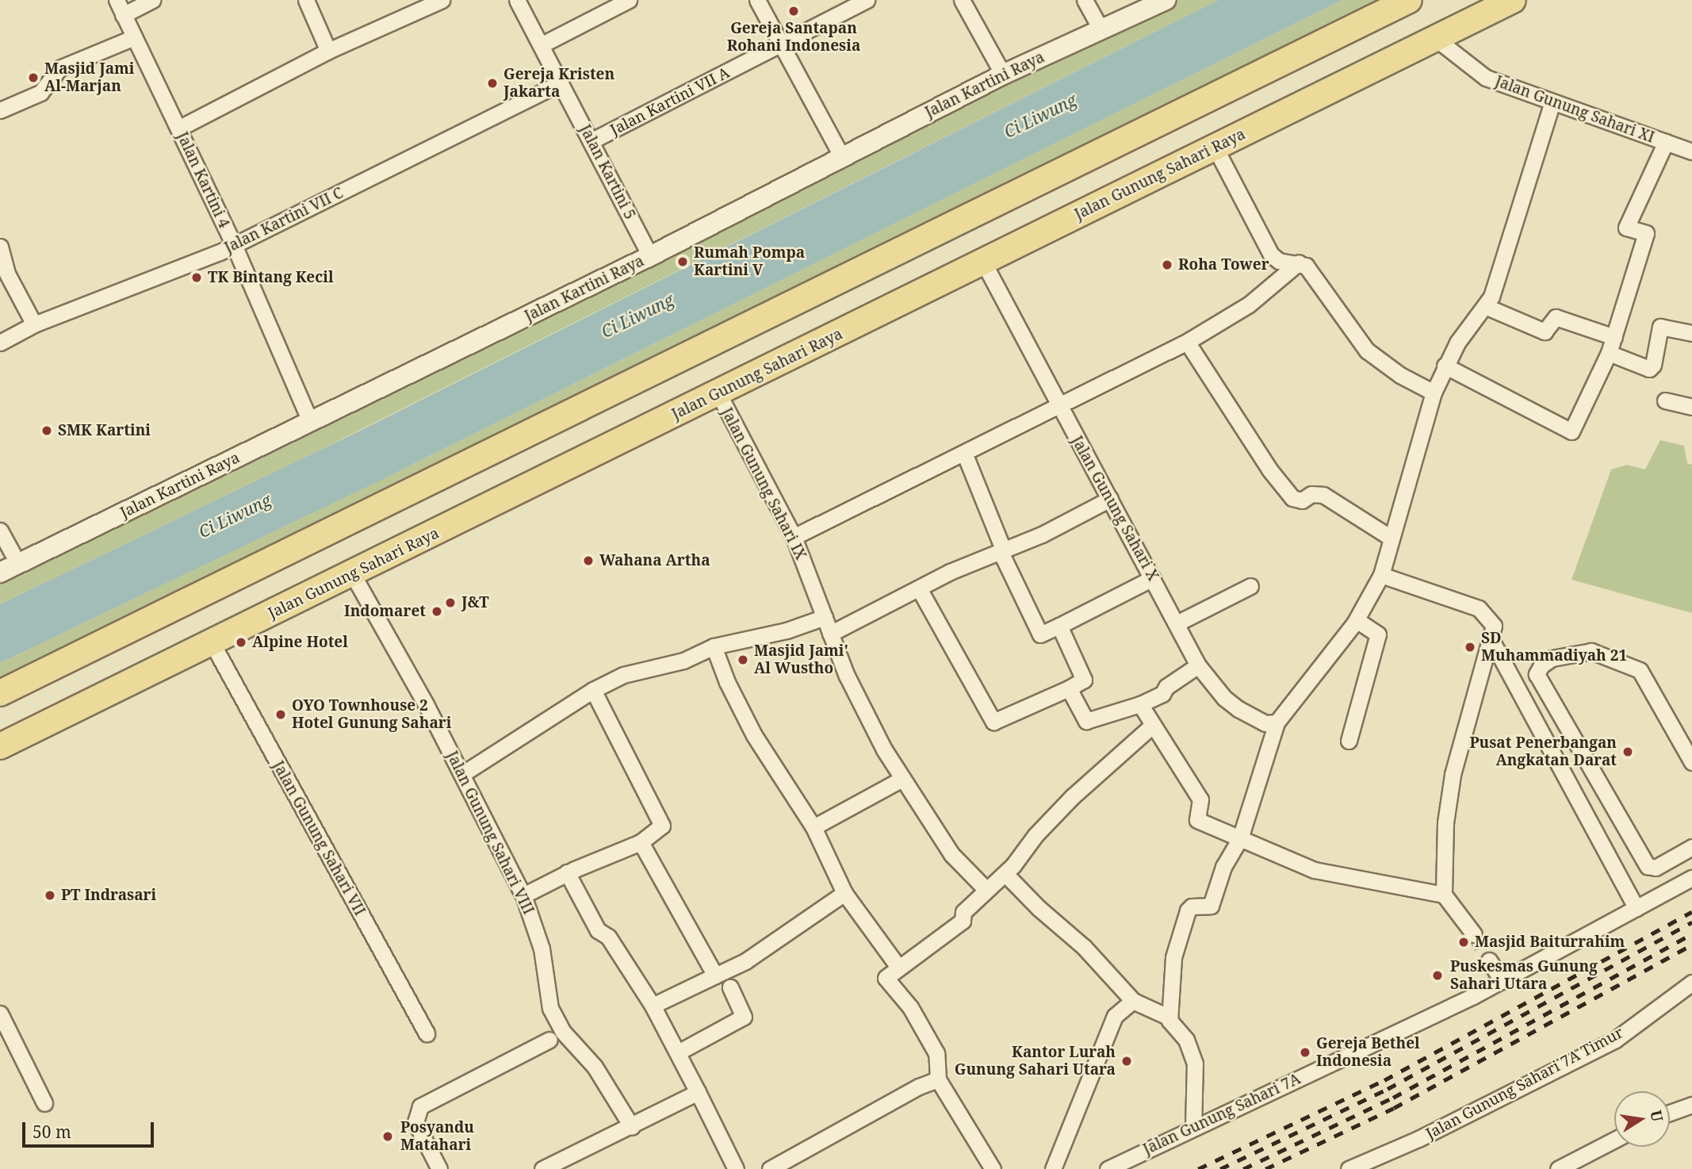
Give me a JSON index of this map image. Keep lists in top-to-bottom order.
{
  "streets": {
    "main road": ["Jalan Gunung Sahari Raya"],
    "street": [
      "Jalan Kartini Raya",
      "Jalan Kartini VII A",
      "Jalan Gunung Sahari XI",
      "Jalan Kartini 5",
      "Jalan Kartini 4",
      "Jalan Kartini VII C",
      "Jalan Gunung Sahari IX",
      "Jalan Gunung Sahari X",
      "Jalan Gunung Sahari VIII",
      "Jalan Gunung Sahari VII",
      "Jalan Gunung Sahari 7A Timur",
      "Jalan Gunung Sahari 7A"
    ]
  },
  "crossings": [
    ["Jalan Kartini Raya", "Jalan Kartini 5"],
    ["Jalan Kartini Raya", "Jalan Kartini 4"],
    ["Jalan Kartini VII A", "Jalan Kartini 5"],
    ["Jalan Gunung Sahari XI", "Jalan Gunung Sahari Raya"],
    ["Jalan Kartini 5", "Jalan Kartini VII C"],
    ["Jalan Gunung Sahari Raya", "Jalan Gunung Sahari IX"],
    ["Jalan Gunung Sahari Raya", "Jalan Gunung Sahari X"],
    ["Jalan Gunung Sahari Raya", "Jalan Gunung Sahari VIII"],
    ["Jalan Gunung Sahari Raya", "Jalan Gunung Sahari VII"],
    ["Jalan Kartini 4", "Jalan Kartini VII C"]
  ],
  "water": ["Ci Liwung"],
  "places": [
    "Gereja Santapan Rohani Indonesia",
    "Masjid Jami Al-Marjan",
    "Gereja Kristen Jakarta",
    "Rumah Pompa Kartini V",
    "Roha Tower",
    "TK Bintang Kecil",
    "SMK Kartini",
    "Wahana Artha",
    "J&T",
    "Indomaret",
    "Alpine Hotel",
    "SD Muhammadiyah 21",
    "Masjid Jami' Al Wustho",
    "OYO Townhouse 2 Hotel Gunung Sahari",
    "Pusat Penerbangan Angkatan Darat",
    "PT Indrasari",
    "Masjid Baiturrahim",
    "Puskesmas Gunung Sahari Utara",
    "Gereja Bethel Indonesia",
    "Kantor Lurah Gunung Sahari Utara",
    "Posyandu Matahari"
  ],
  "scale_bar": "50 m",
  "north": "right"
}
